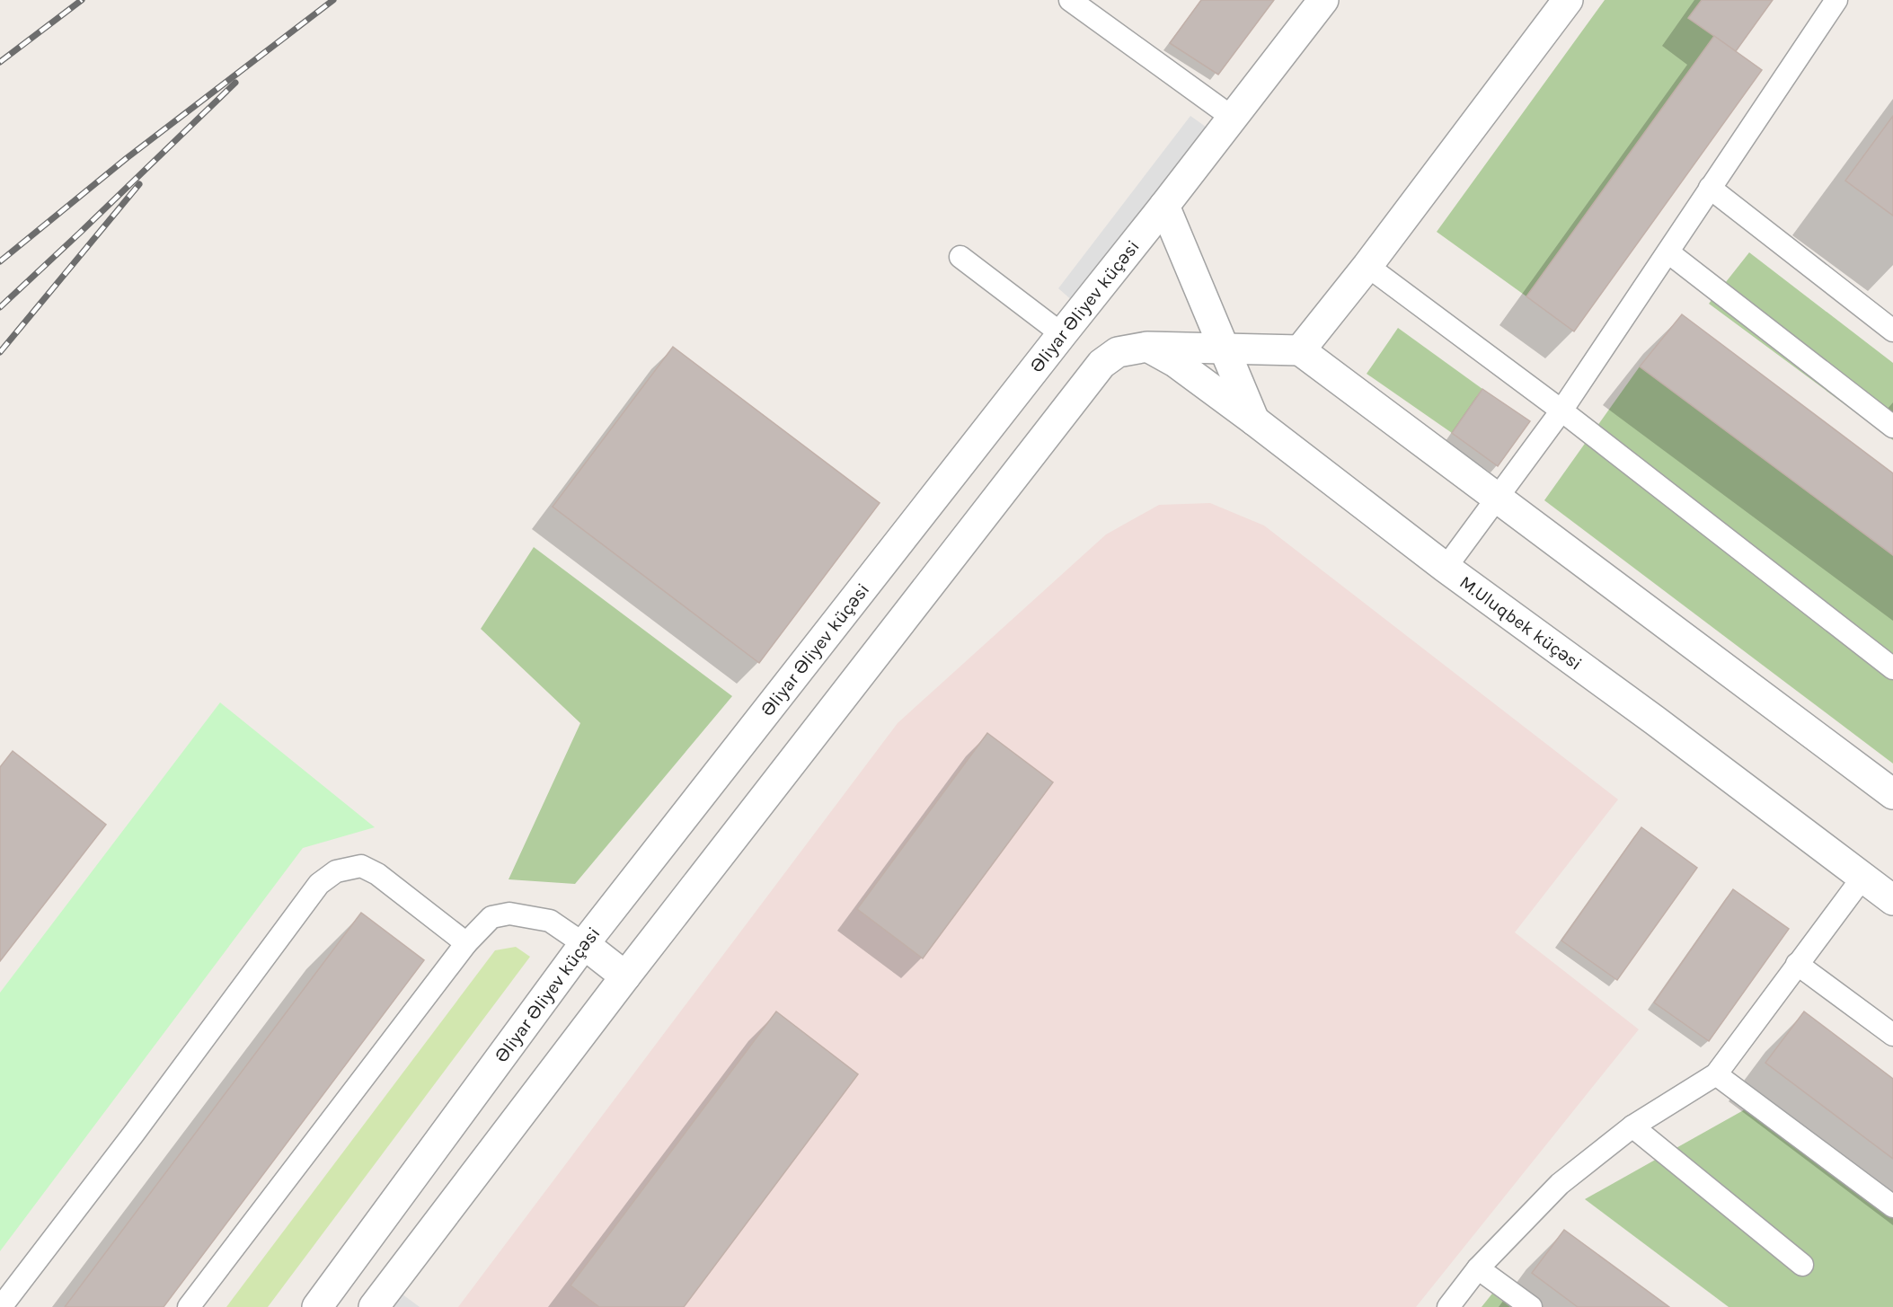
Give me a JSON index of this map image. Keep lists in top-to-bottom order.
{
  "streets": {
    "street": ["Əliyar Əliyev küçəsi", "M.Uluqbek küçəsi"]
  }
}
